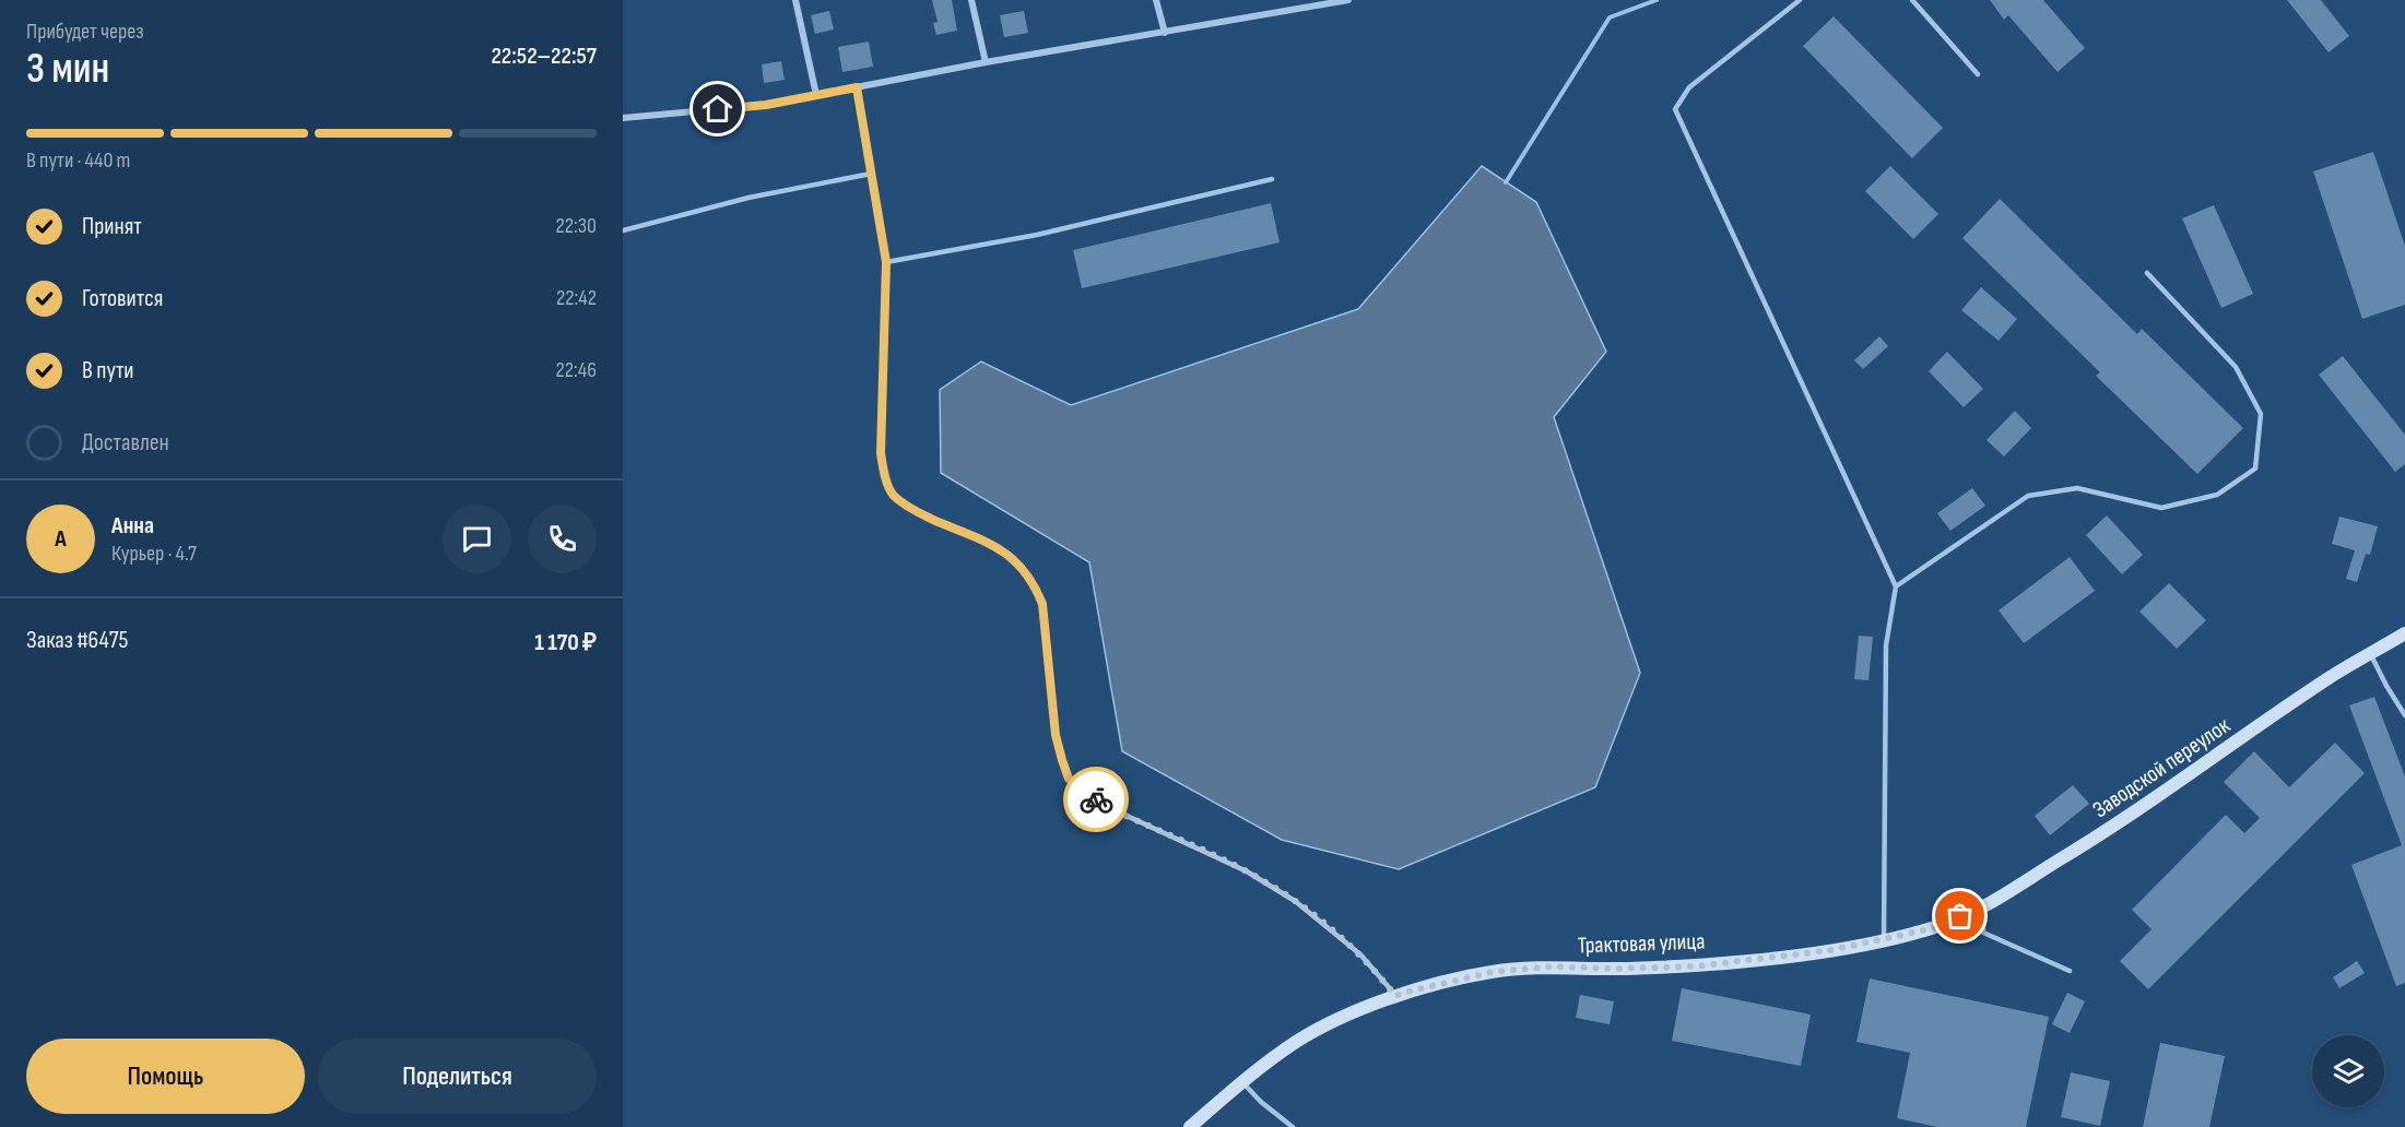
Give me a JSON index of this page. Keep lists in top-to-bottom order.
{
  "streets": {
    "street": ["Заводской переулок", "Трактовая улица"]
  },
  "crossings": [
    ["Заводской переулок", "Трактовая улица"]
  ],
  "page": {
    "heading": ["3 мин", "Прибудет через", "22:52–22:57"],
    "panel": [
      "Анна",
      "Курьер · 4.7",
      "Заказ #6475",
      "1 170 ₽"
    ],
    "bar": "В пути · 440 m",
    "list": [
      ["Принят", "22:30"],
      ["Готовится", "22:42"],
      ["В пути", "22:46"],
      "Доставлен"
    ],
    "round": "А",
    "buttons": ["Помощь", "Поделиться"]
  }
}
